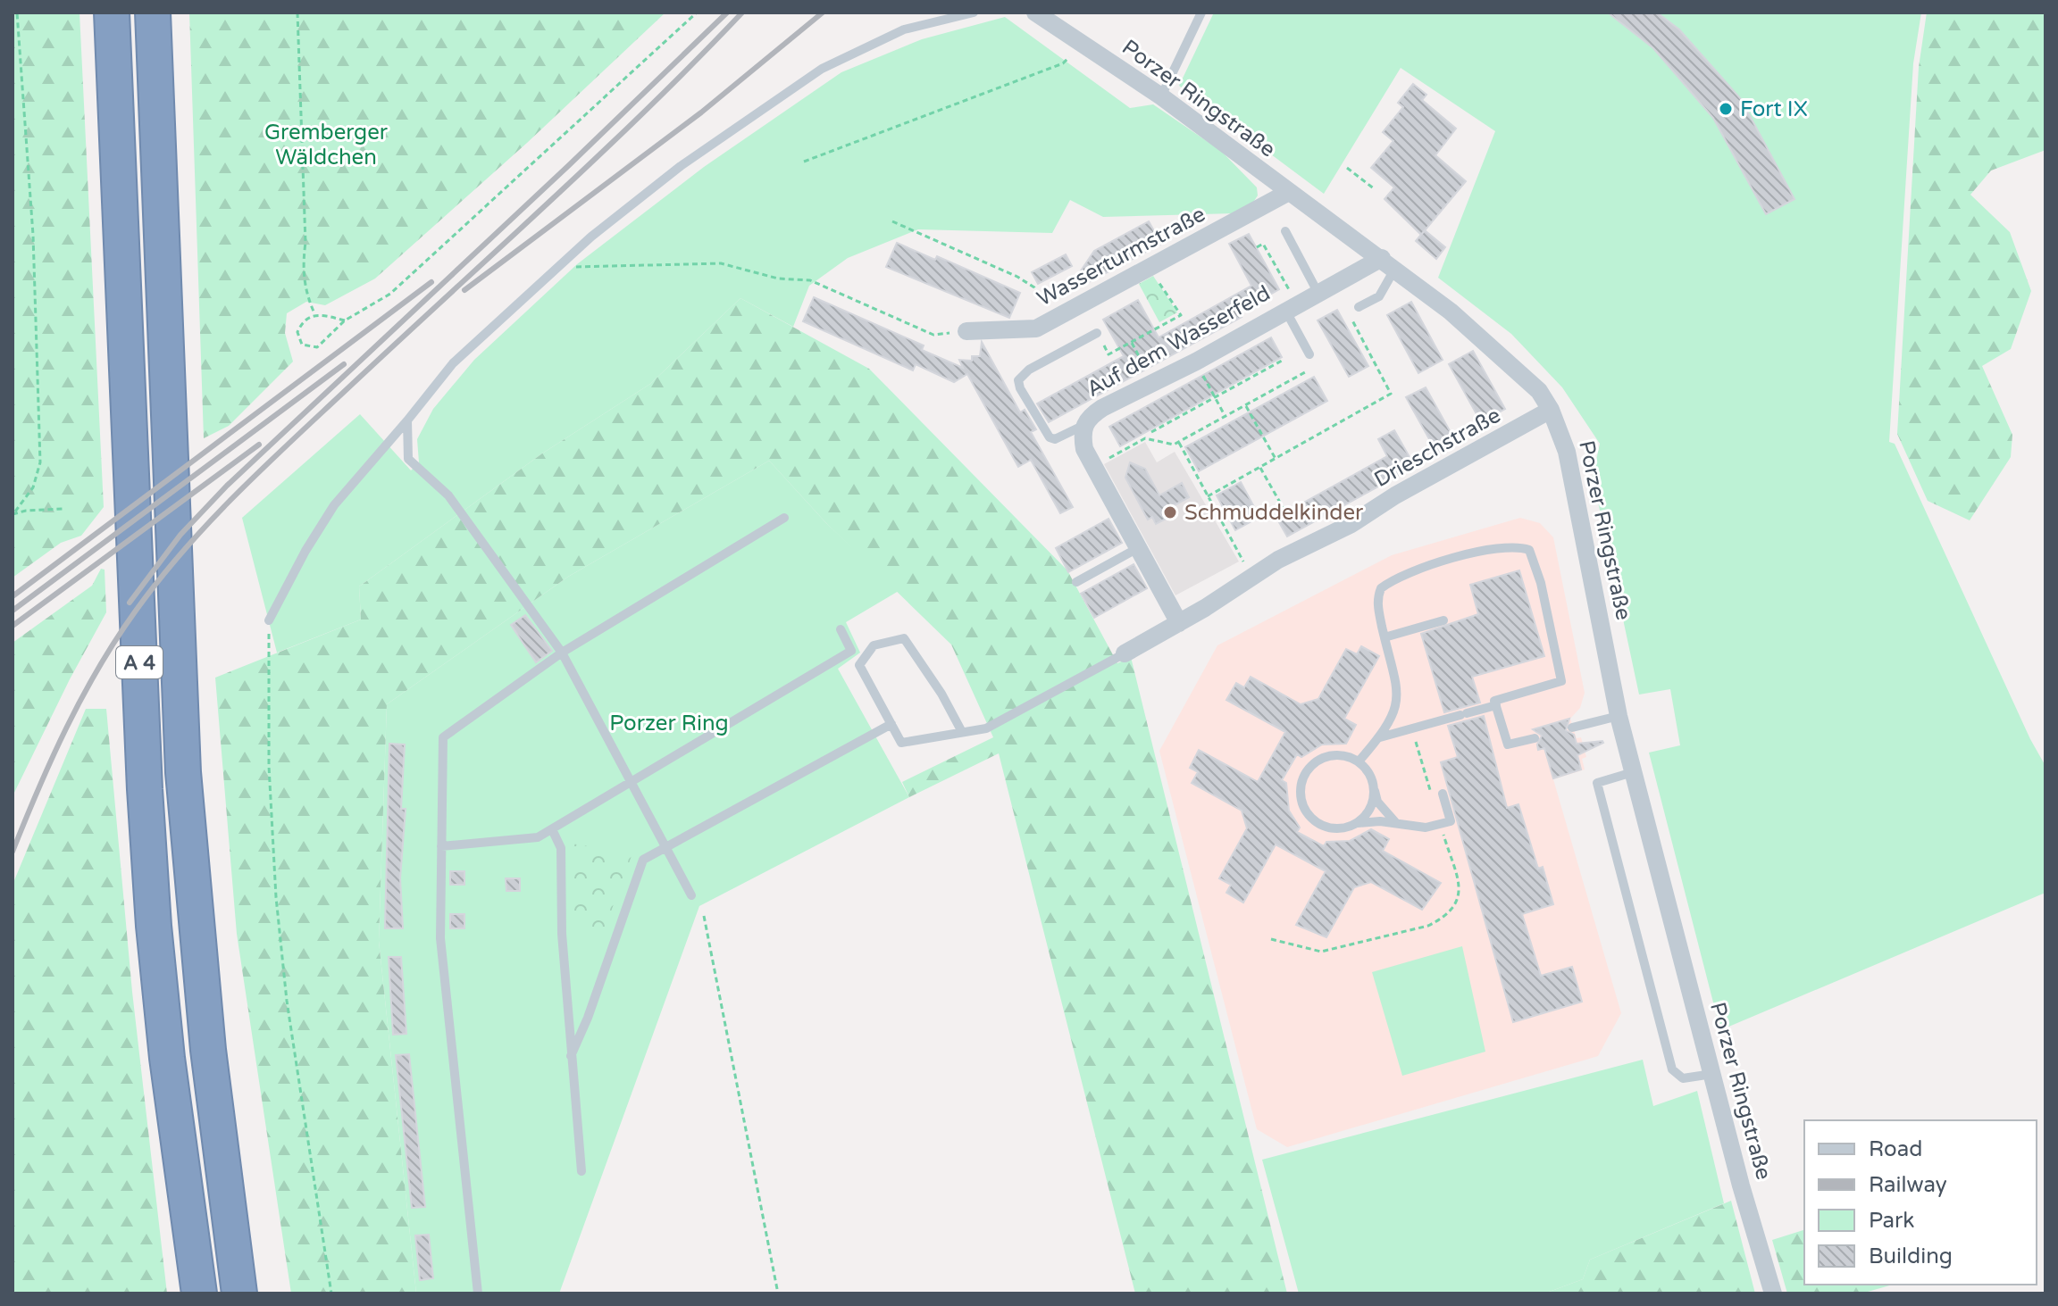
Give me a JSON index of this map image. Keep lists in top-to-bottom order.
{
  "streets": {
    "highway": ["A 4"],
    "street": [
      "Porzer Ringstraße",
      "Wasserturmstraße",
      "Auf dem Wasserfeld",
      "Drieschstraße"
    ]
  },
  "crossings": [
    ["Porzer Ringstraße", "Wasserturmstraße"],
    ["Porzer Ringstraße", "Auf dem Wasserfeld"],
    ["Porzer Ringstraße", "Drieschstraße"],
    ["Auf dem Wasserfeld", "Drieschstraße"]
  ],
  "parks": ["Gremberger Wäldchen", "Porzer Ring"],
  "places": ["Fort IX", "Schmuddelkinder"],
  "legend": [
    "Road",
    "Railway",
    "Park",
    "Building"
  ]
}
